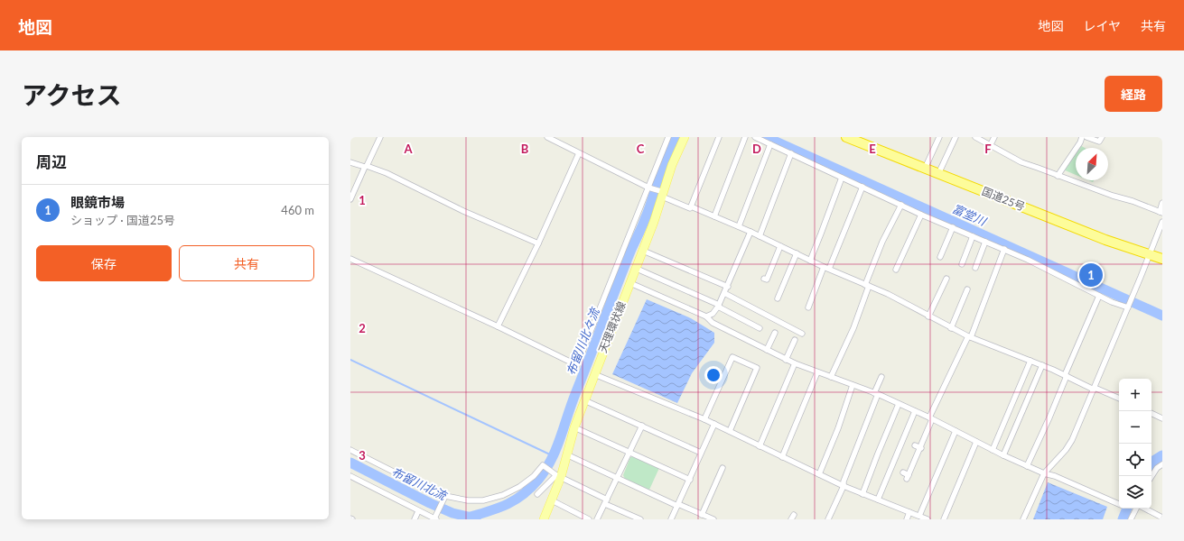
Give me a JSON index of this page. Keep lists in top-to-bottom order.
{
  "streets": {
    "highway": ["国道25号"],
    "main road": ["天理環状線"]
  },
  "water": ["富堂川", "布留川北々流", "布留川北流"],
  "north": "top right",
  "page": {
    "header": "地図",
    "nav": ["地図", "レイヤ", "共有"],
    "title": "アクセス",
    "buttons": [
      "経路",
      ["保存", "共有"]
    ],
    "heading": "周辺",
    "list": [
      {
        "mark": "1",
        "name": "眼鏡市場",
        "note": "ショップ · 国道25号",
        "value": "460 m"
      }
    ],
    "pins": "1",
    "map_buttons": ["+", "−"]
  },
  "grid": {
    "columns": [
      "A",
      "B",
      "C",
      "D",
      "E",
      "F"
    ],
    "rows": ["1", "2", "3"]
  }
}
